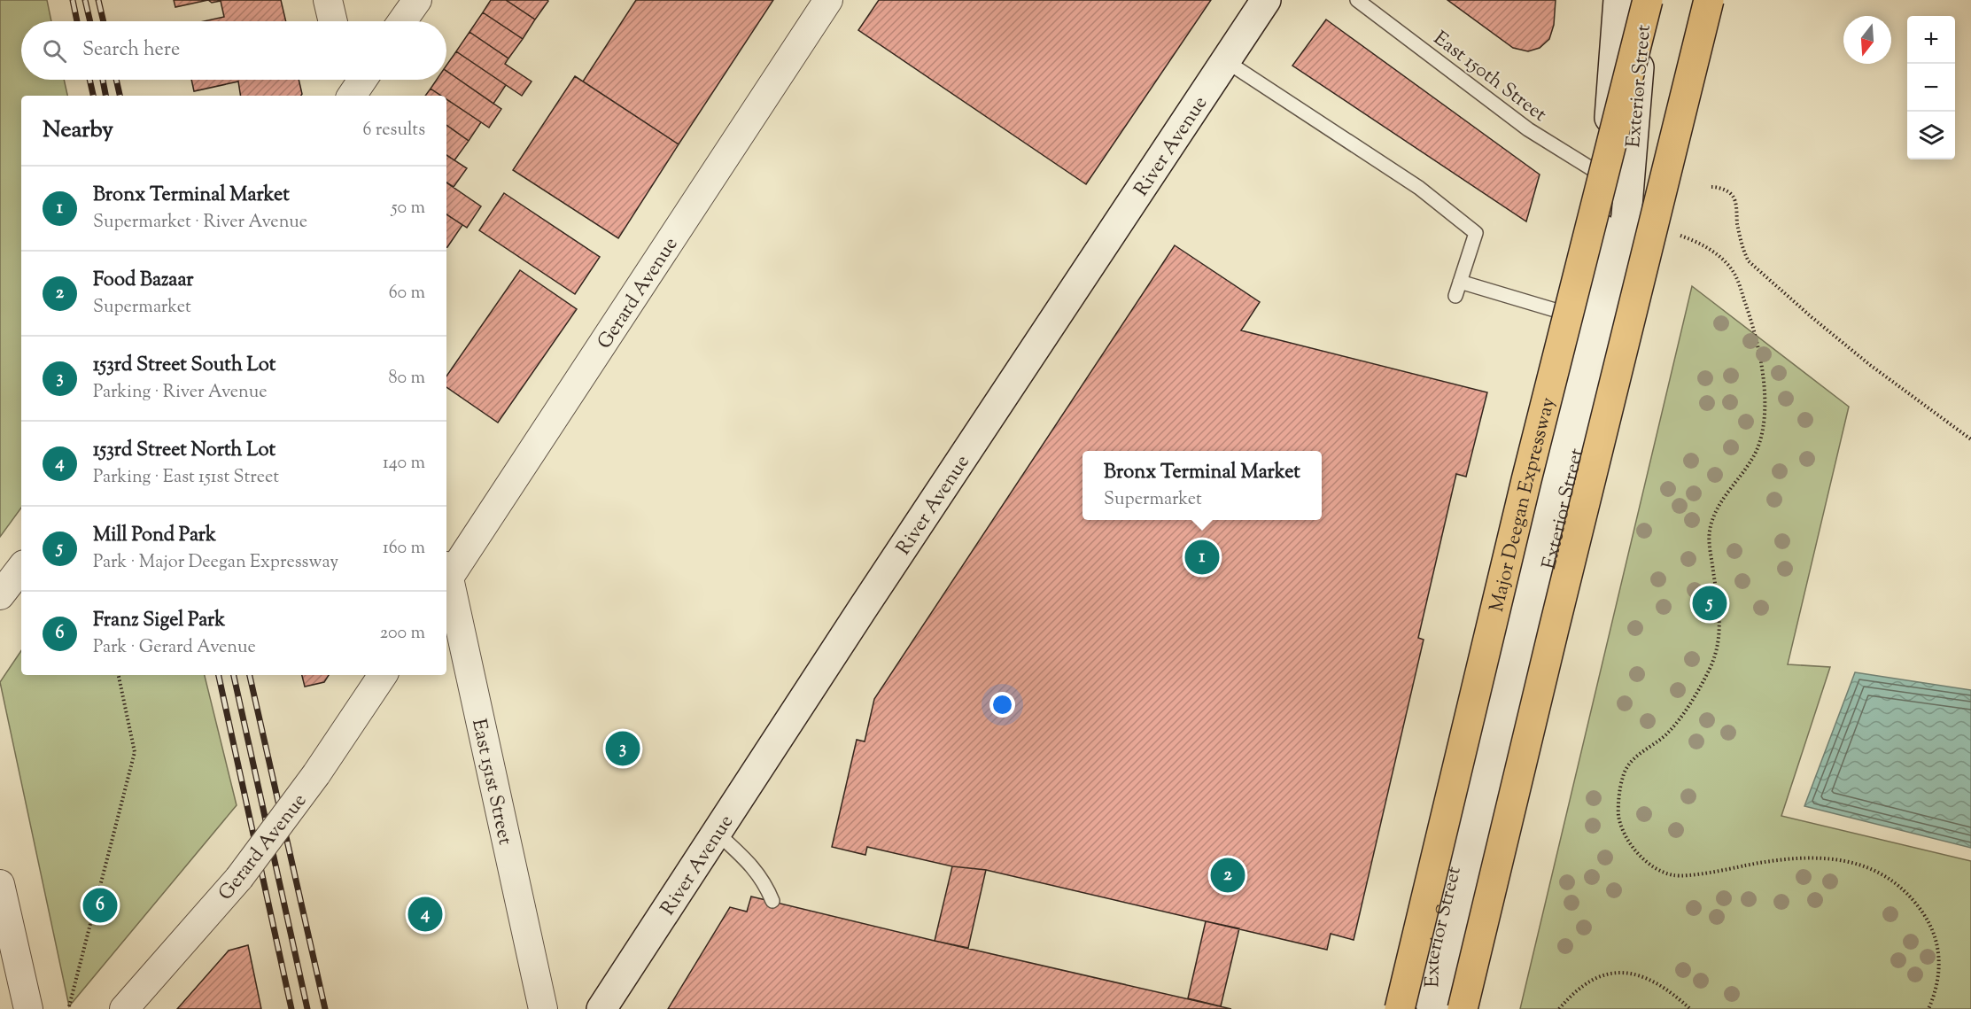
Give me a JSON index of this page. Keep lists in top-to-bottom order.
{
  "streets": {
    "highway": ["Major Deegan Expressway"],
    "main road": ["Exterior Street", "River Avenue"],
    "street": ["Gerard Avenue", "East 151st Street"],
    "lane": ["East 150th Street"]
  },
  "crossings": [
    ["East 150th Street", "Exterior Street"],
    ["Exterior Street", "Major Deegan Expressway"]
  ],
  "north": "bottom",
  "page": {
    "map_buttons": ["+", "−"],
    "search": "Search here",
    "heading": ["Nearby", "6 results"],
    "list": [
      {
        "mark": "1",
        "name": "Bronx Terminal Market",
        "note": "Supermarket · River Avenue",
        "value": "50 m"
      },
      {
        "mark": "2",
        "name": "Food Bazaar",
        "note": "Supermarket",
        "value": "60 m"
      },
      {
        "mark": "3",
        "name": "153rd Street South Lot",
        "note": "Parking · River Avenue",
        "value": "80 m"
      },
      {
        "mark": "4",
        "name": "153rd Street North Lot",
        "note": "Parking · East 151st Street",
        "value": "140 m"
      },
      {
        "mark": "5",
        "name": "Mill Pond Park",
        "note": "Park · Major Deegan Expressway",
        "value": "160 m"
      },
      {
        "mark": "6",
        "name": "Franz Sigel Park",
        "note": "Park · Gerard Avenue",
        "value": "200 m"
      }
    ],
    "popup": ["Bronx Terminal Market", "Supermarket"],
    "pins": [
      "1",
      "5",
      "3",
      "2",
      "6",
      "4"
    ]
  }
}
